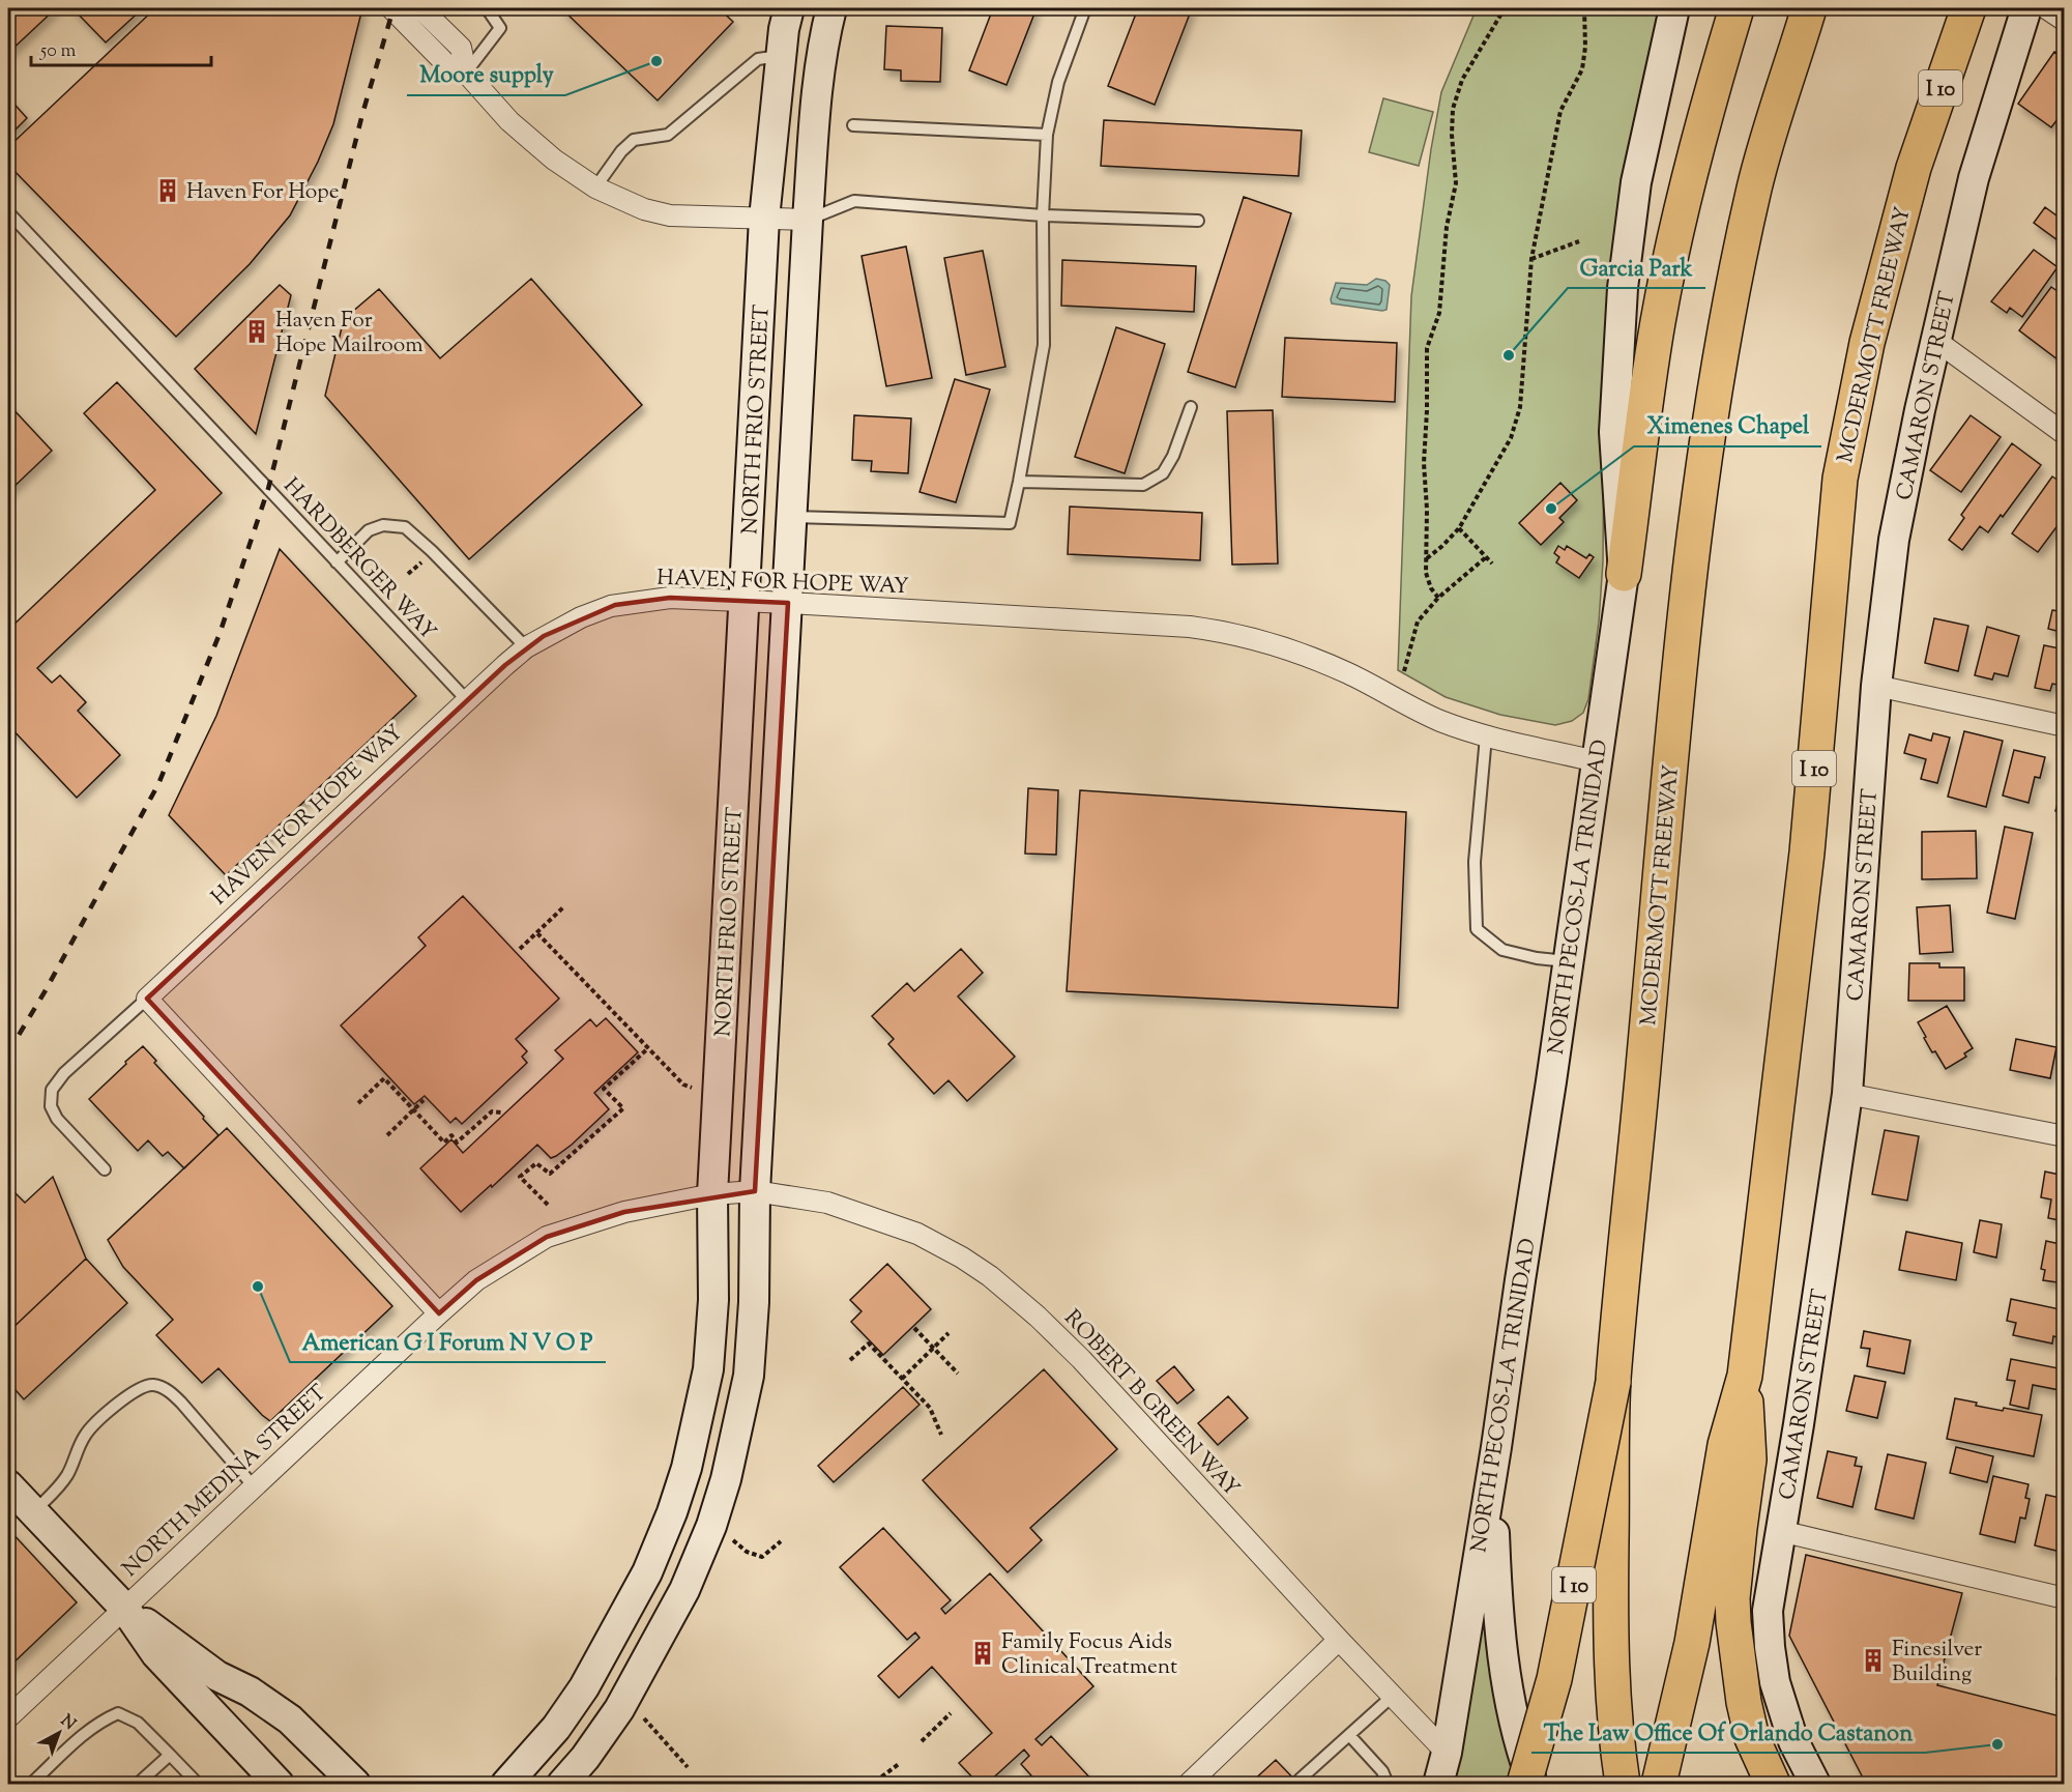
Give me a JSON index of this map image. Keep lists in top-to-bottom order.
{
  "streets": {
    "highway": ["I 10", "MCDERMOTT FREEWAY"],
    "main road": ["CAMARON STREET", "NORTH FRIO STREET", "NORTH PECOS-LA TRINIDAD"],
    "street": ["HAVEN FOR HOPE WAY", "ROBERT B GREEN WAY", "NORTH MEDINA STREET"],
    "lane": ["HARDBERGER WAY"]
  },
  "crossings": [
    ["I 10", "MCDERMOTT FREEWAY"],
    ["NORTH FRIO STREET", "HAVEN FOR HOPE WAY"],
    ["NORTH FRIO STREET", "ROBERT B GREEN WAY"],
    ["NORTH FRIO STREET", "NORTH MEDINA STREET"],
    ["HARDBERGER WAY", "HAVEN FOR HOPE WAY"],
    ["HAVEN FOR HOPE WAY", "NORTH PECOS-LA TRINIDAD"],
    ["NORTH PECOS-LA TRINIDAD", "ROBERT B GREEN WAY"],
    ["ROBERT B GREEN WAY", "NORTH MEDINA STREET"]
  ],
  "places": {
    "other": [
      "Moore supply",
      "Garcia Park",
      "Ximenes Chapel",
      "American G I Forum N V O P",
      "The Law Office Of Orlando Castanon"
    ],
    "building": [
      "Haven For Hope",
      "Haven For Hope Mailroom",
      "Family Focus Aids Clinical Treatment",
      "Finesilver Building"
    ]
  },
  "scale_bar": "50 m",
  "north": "top right"
}
